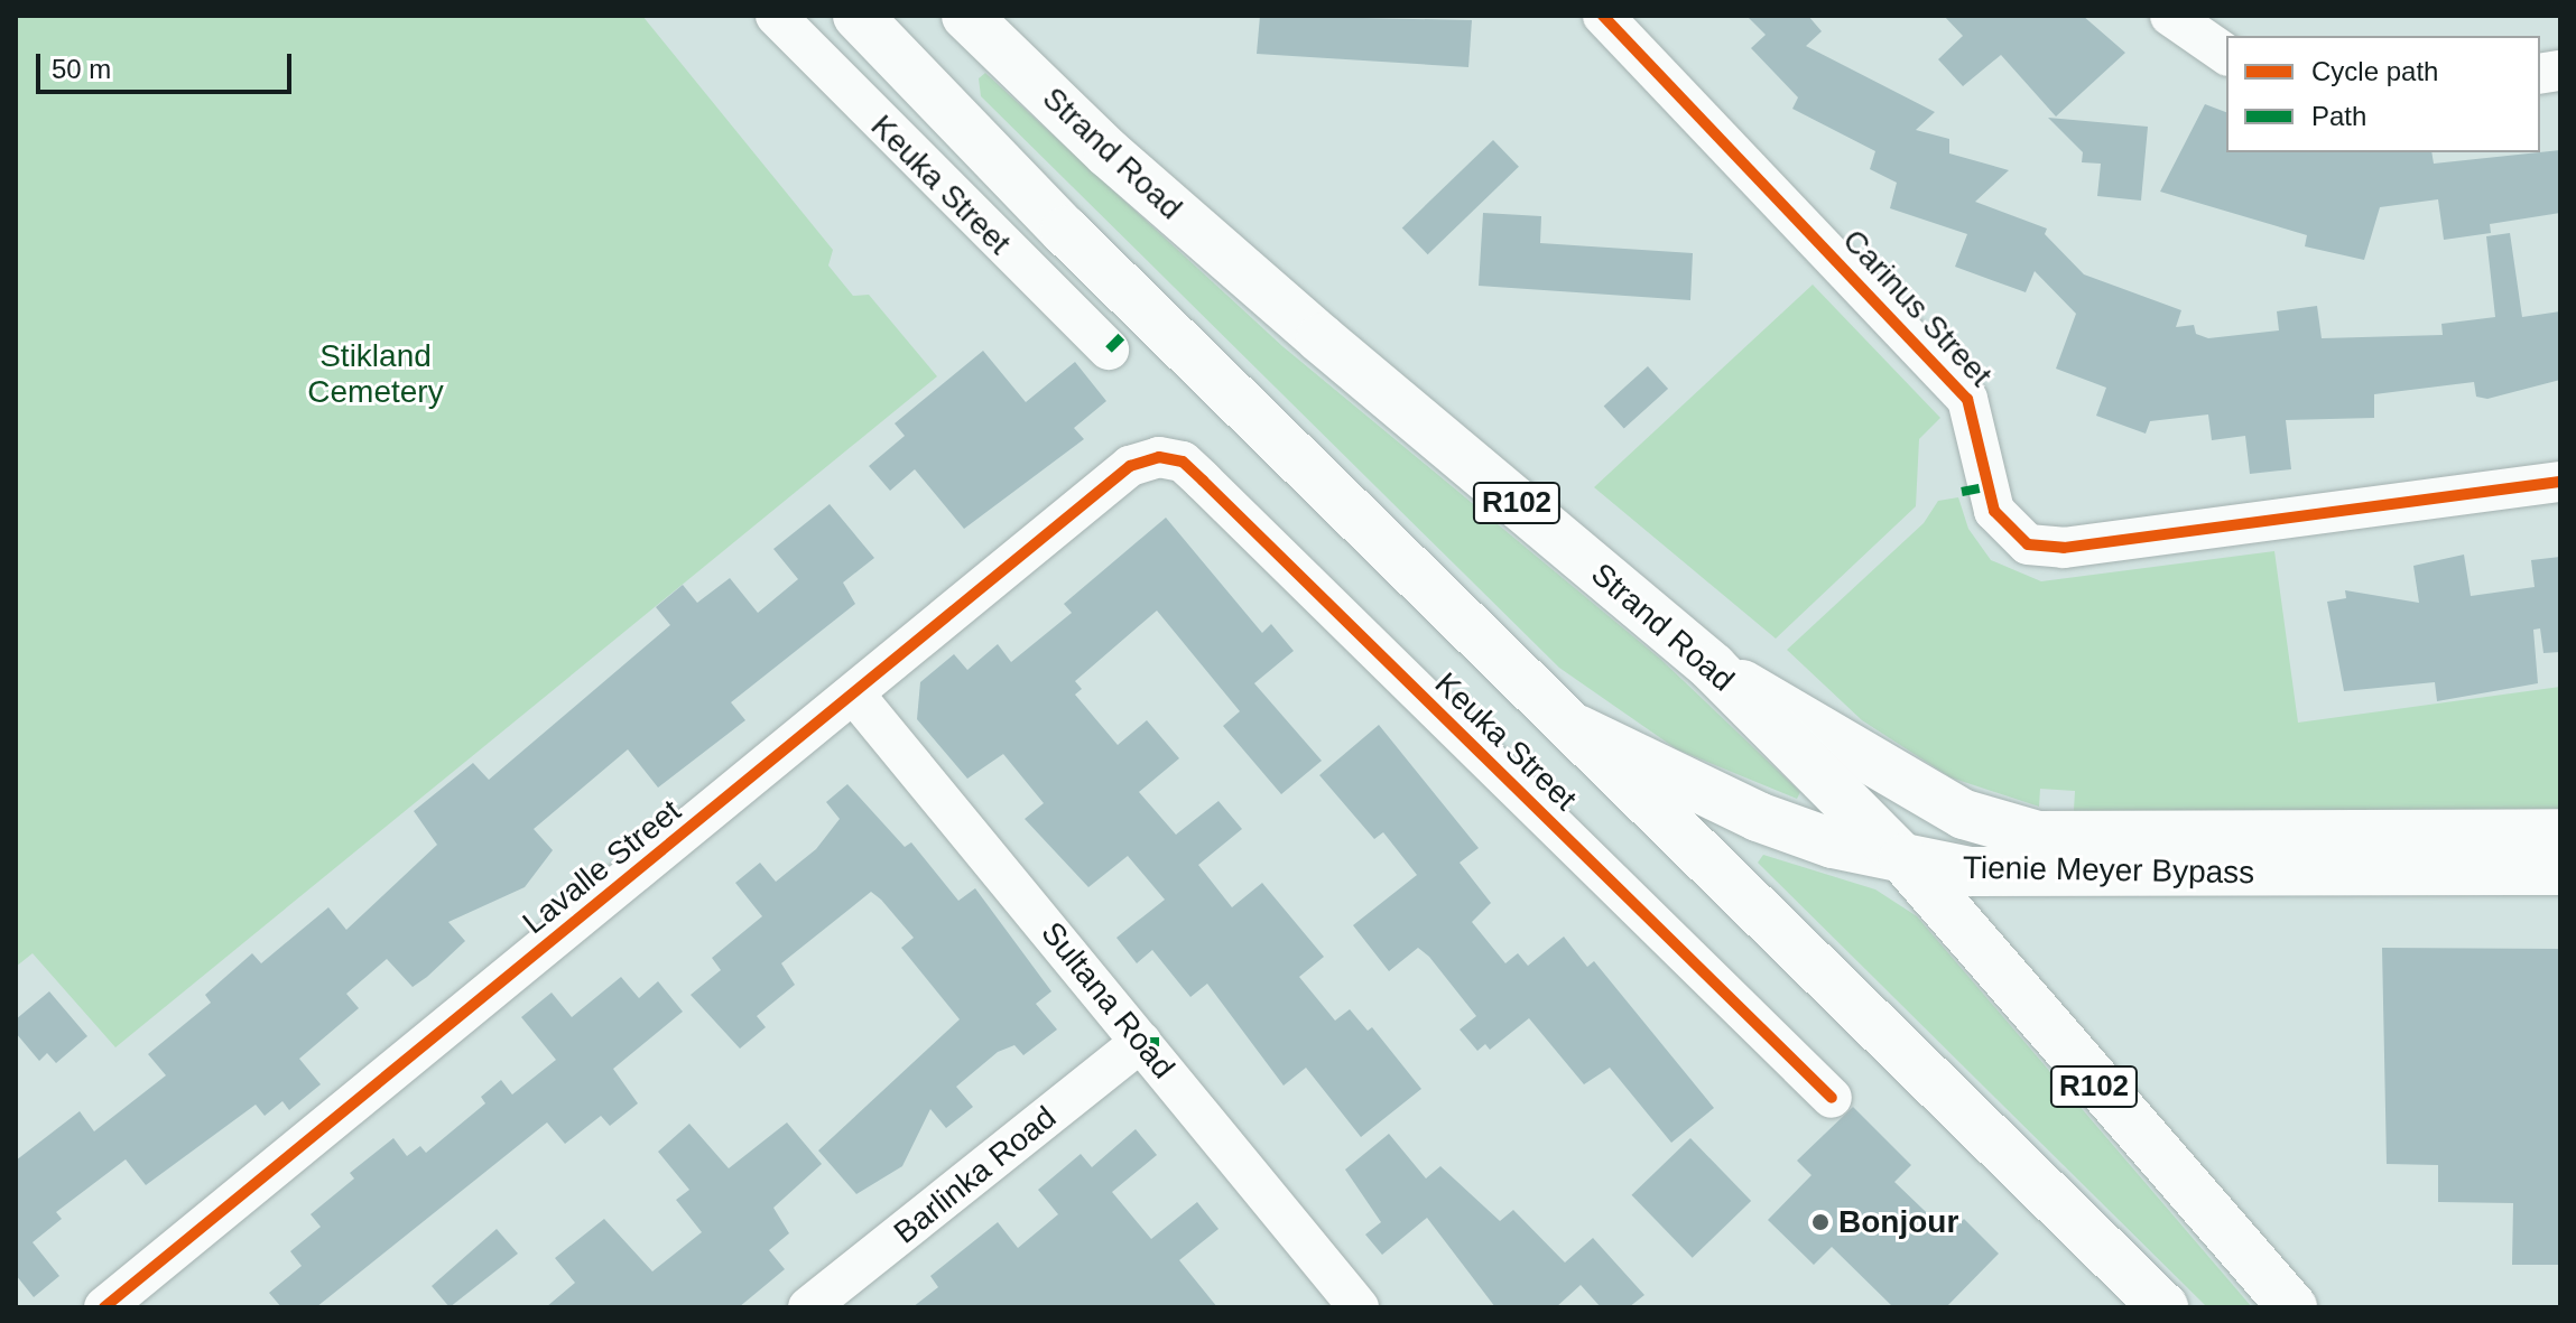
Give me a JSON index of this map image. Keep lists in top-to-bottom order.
{
  "streets": {
    "main road": ["Strand Road", "R102", "Tienie Meyer Bypass"],
    "street": [
      "Keuka Street",
      "Carinus Street",
      "Lavalle Street",
      "Sultana Road",
      "Barlinka Road"
    ]
  },
  "crossings": [
    ["Strand Road", "Tienie Meyer Bypass"],
    ["Keuka Street", "Lavalle Street"],
    ["Lavalle Street", "Sultana Road"],
    ["Sultana Road", "Barlinka Road"]
  ],
  "parks": ["Stikland Cemetery"],
  "places": ["Bonjour"],
  "legend": ["Cycle path", "Path"],
  "scale_bar": "50 m"
}
